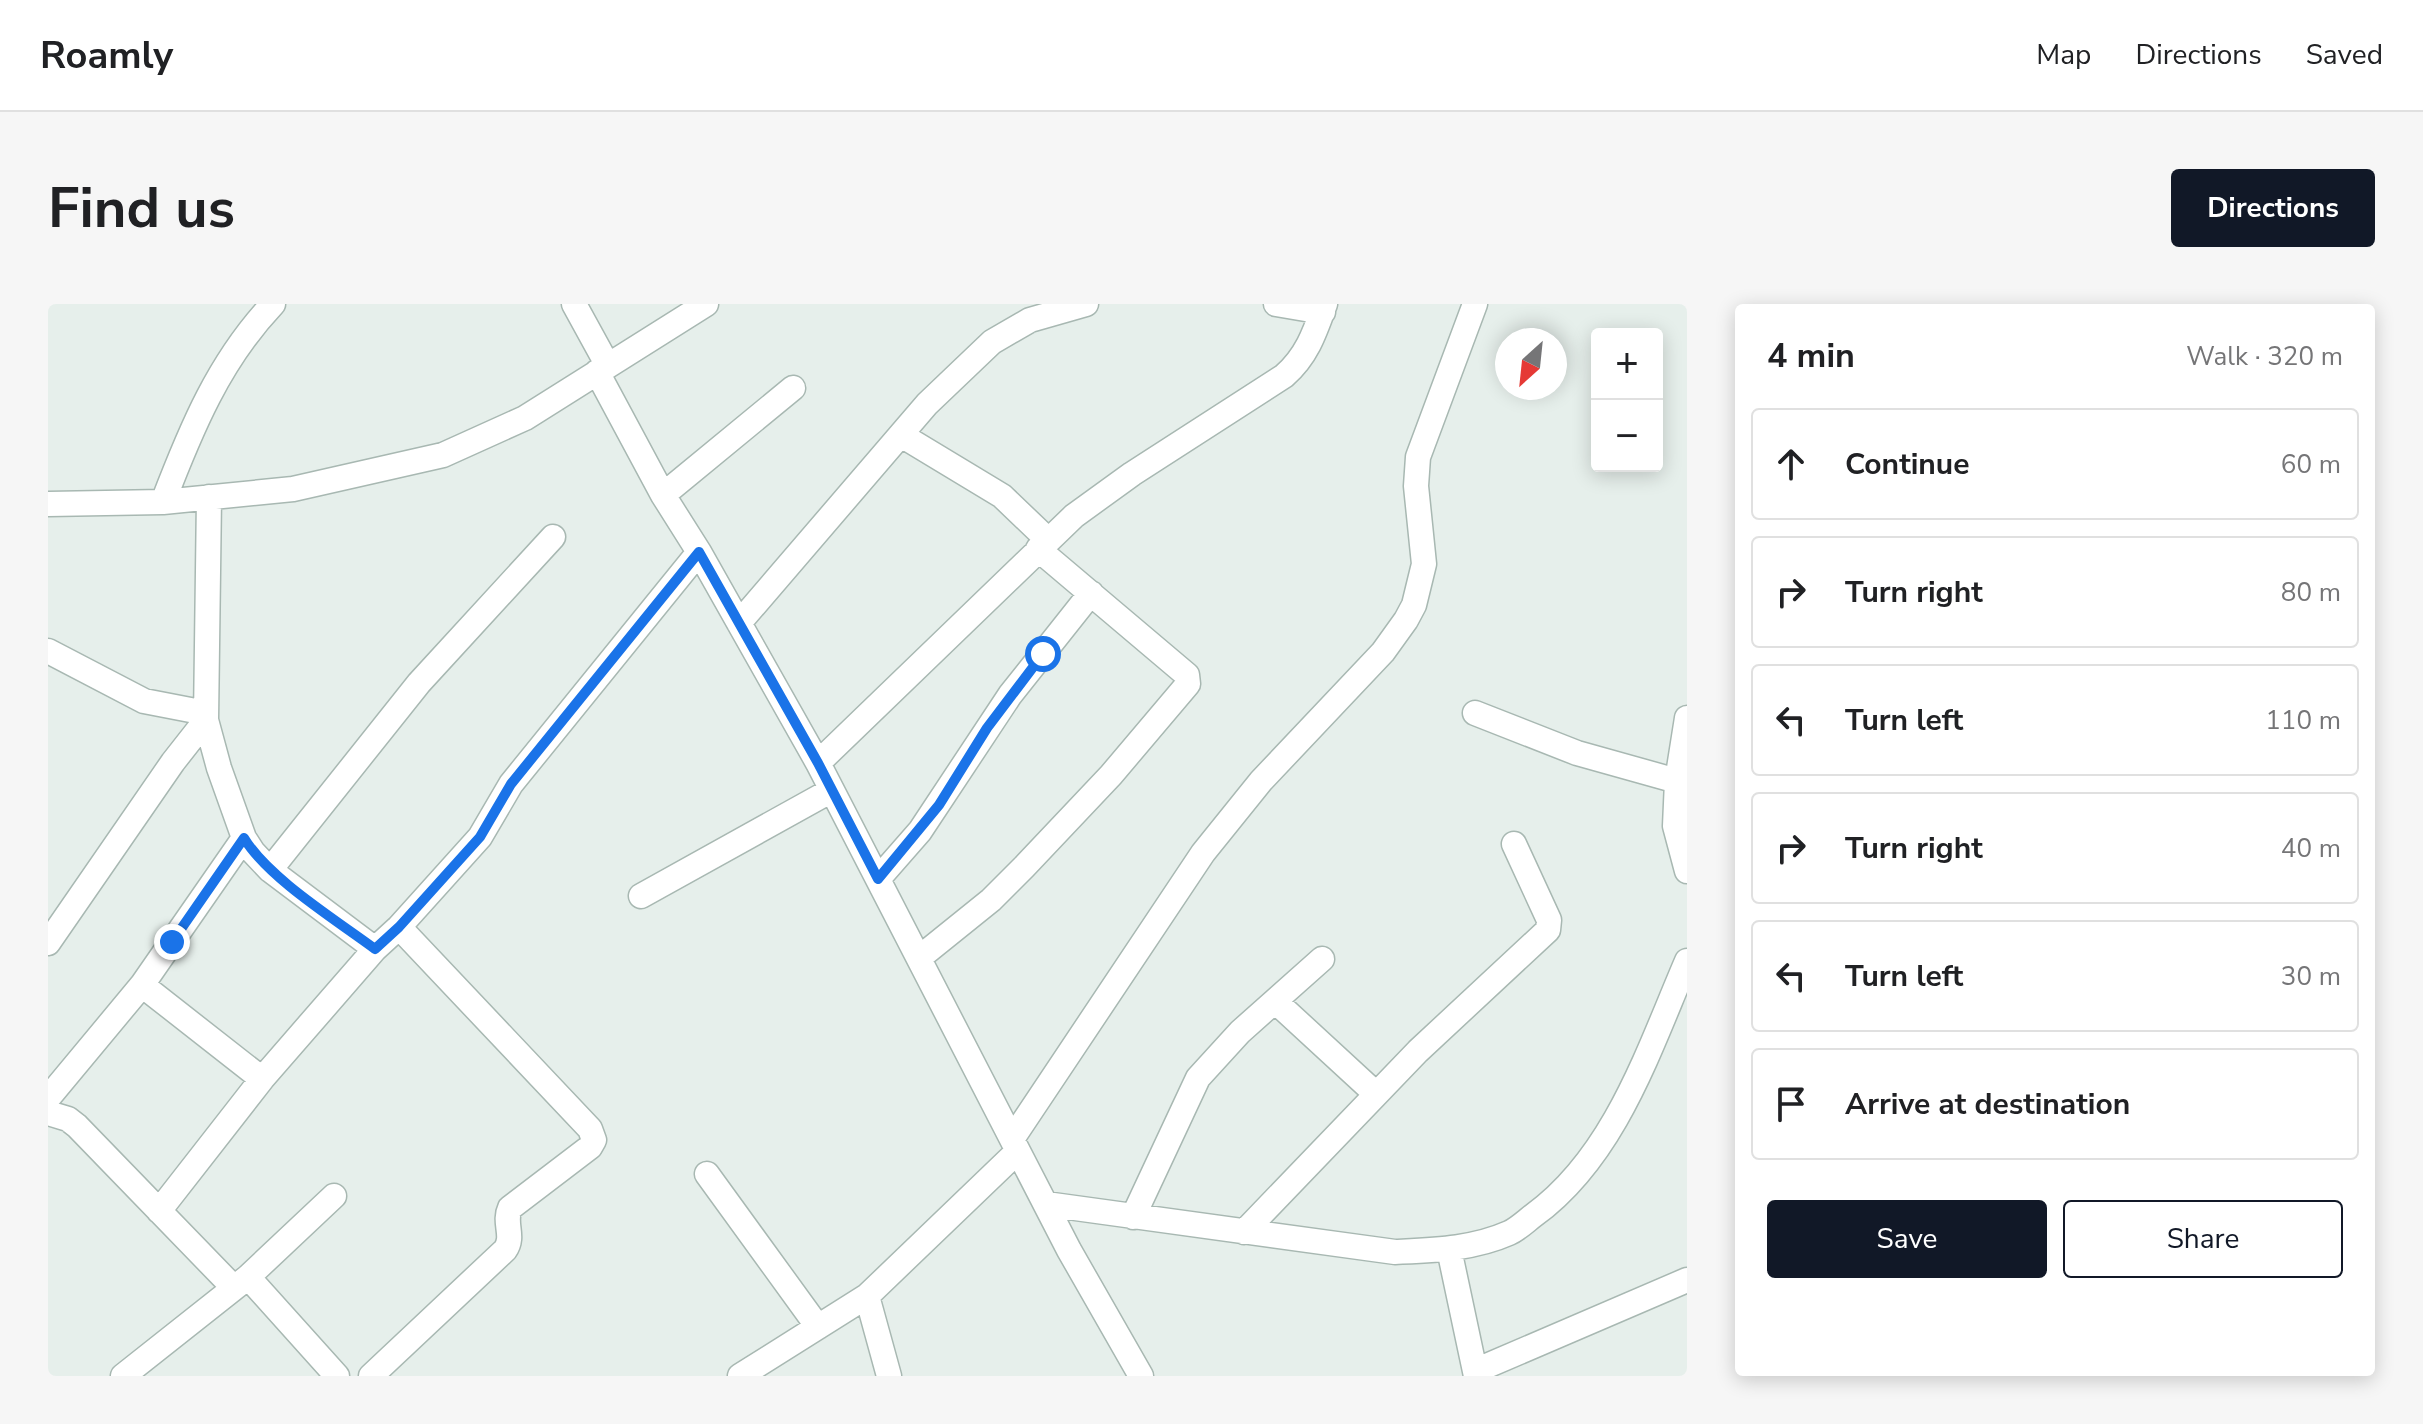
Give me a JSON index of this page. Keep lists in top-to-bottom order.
{
  "north": "bottom left",
  "page": {
    "header": "Roamly",
    "nav": ["Map", "Directions", "Saved"],
    "buttons": [
      "Directions",
      ["Save", "Share"]
    ],
    "title": "Find us",
    "heading": ["4 min", "Walk · 320 m"],
    "map_buttons": ["+", "−"],
    "list": [
      ["Continue", "60 m"],
      ["Turn right", "80 m"],
      ["Turn left", "110 m"],
      ["Turn right", "40 m"],
      ["Turn left", "30 m"],
      "Arrive at destination"
    ]
  }
}
